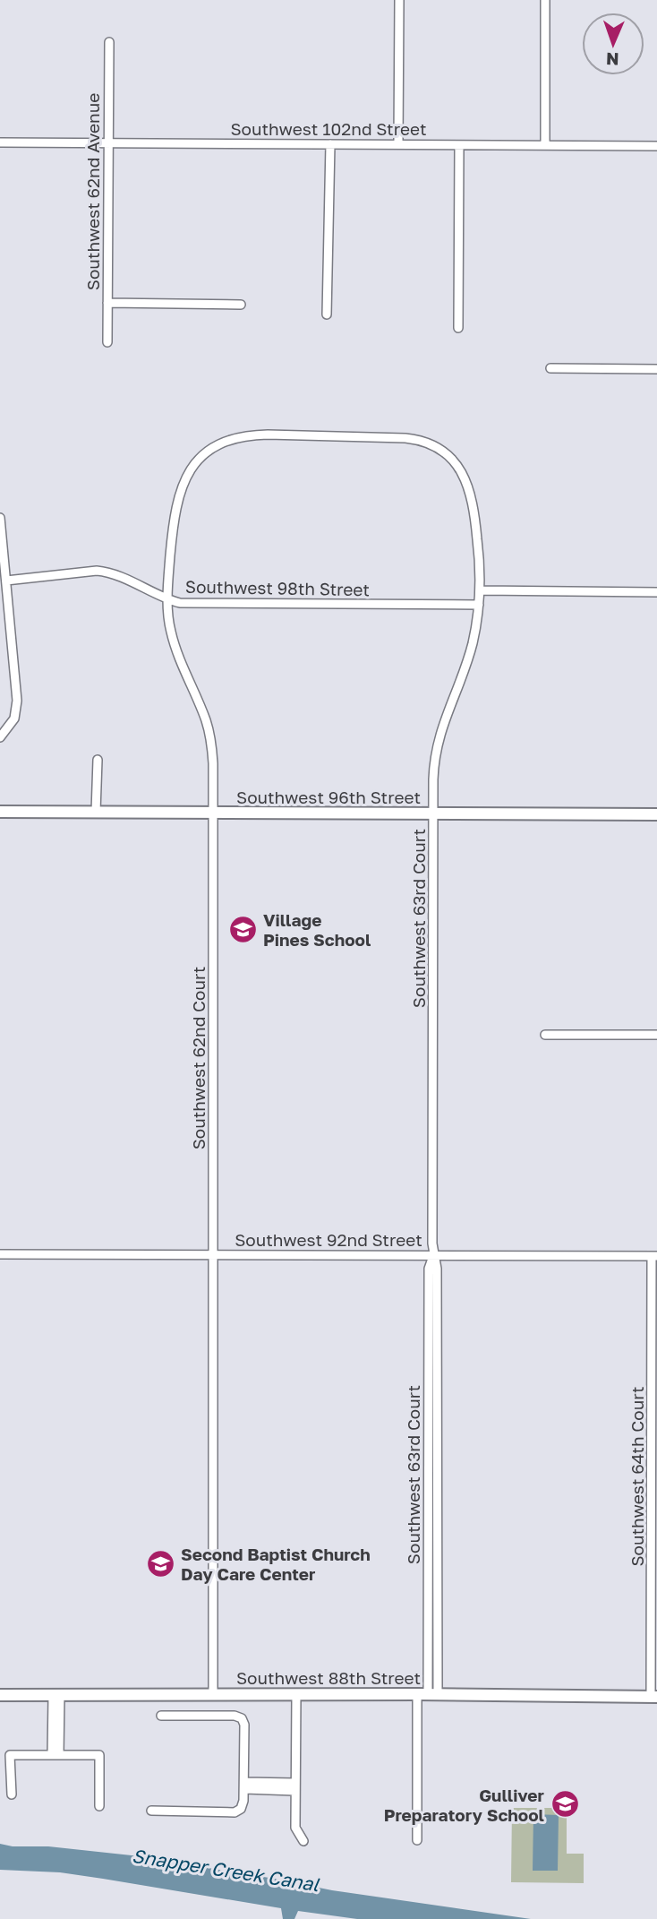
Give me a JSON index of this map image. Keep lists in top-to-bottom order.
{
  "streets": {
    "street": [
      "Southwest 102nd Street",
      "Southwest 62nd Avenue",
      "Southwest 98th Street",
      "Southwest 96th Street",
      "Southwest 63rd Court",
      "Southwest 62nd Court",
      "Southwest 92nd Street",
      "Southwest 64th Court",
      "Southwest 88th Street"
    ]
  },
  "crossings": [
    ["Southwest 102nd Street", "Southwest 62nd Avenue"],
    ["Southwest 98th Street", "Southwest 63rd Court"],
    ["Southwest 98th Street", "Southwest 62nd Court"],
    ["Southwest 96th Street", "Southwest 63rd Court"],
    ["Southwest 96th Street", "Southwest 62nd Court"],
    ["Southwest 63rd Court", "Southwest 62nd Court"],
    ["Southwest 63rd Court", "Southwest 92nd Street"],
    ["Southwest 63rd Court", "Southwest 88th Street"],
    ["Southwest 62nd Court", "Southwest 92nd Street"],
    ["Southwest 62nd Court", "Southwest 88th Street"],
    ["Southwest 92nd Street", "Southwest 64th Court"],
    ["Southwest 64th Court", "Southwest 88th Street"]
  ],
  "water": ["Snapper Creek Canal"],
  "places": {
    "school or university": ["Village Pines School", "Second Baptist Church Day Care Center", "Gulliver Preparatory School"]
  },
  "north": "bottom"
}
